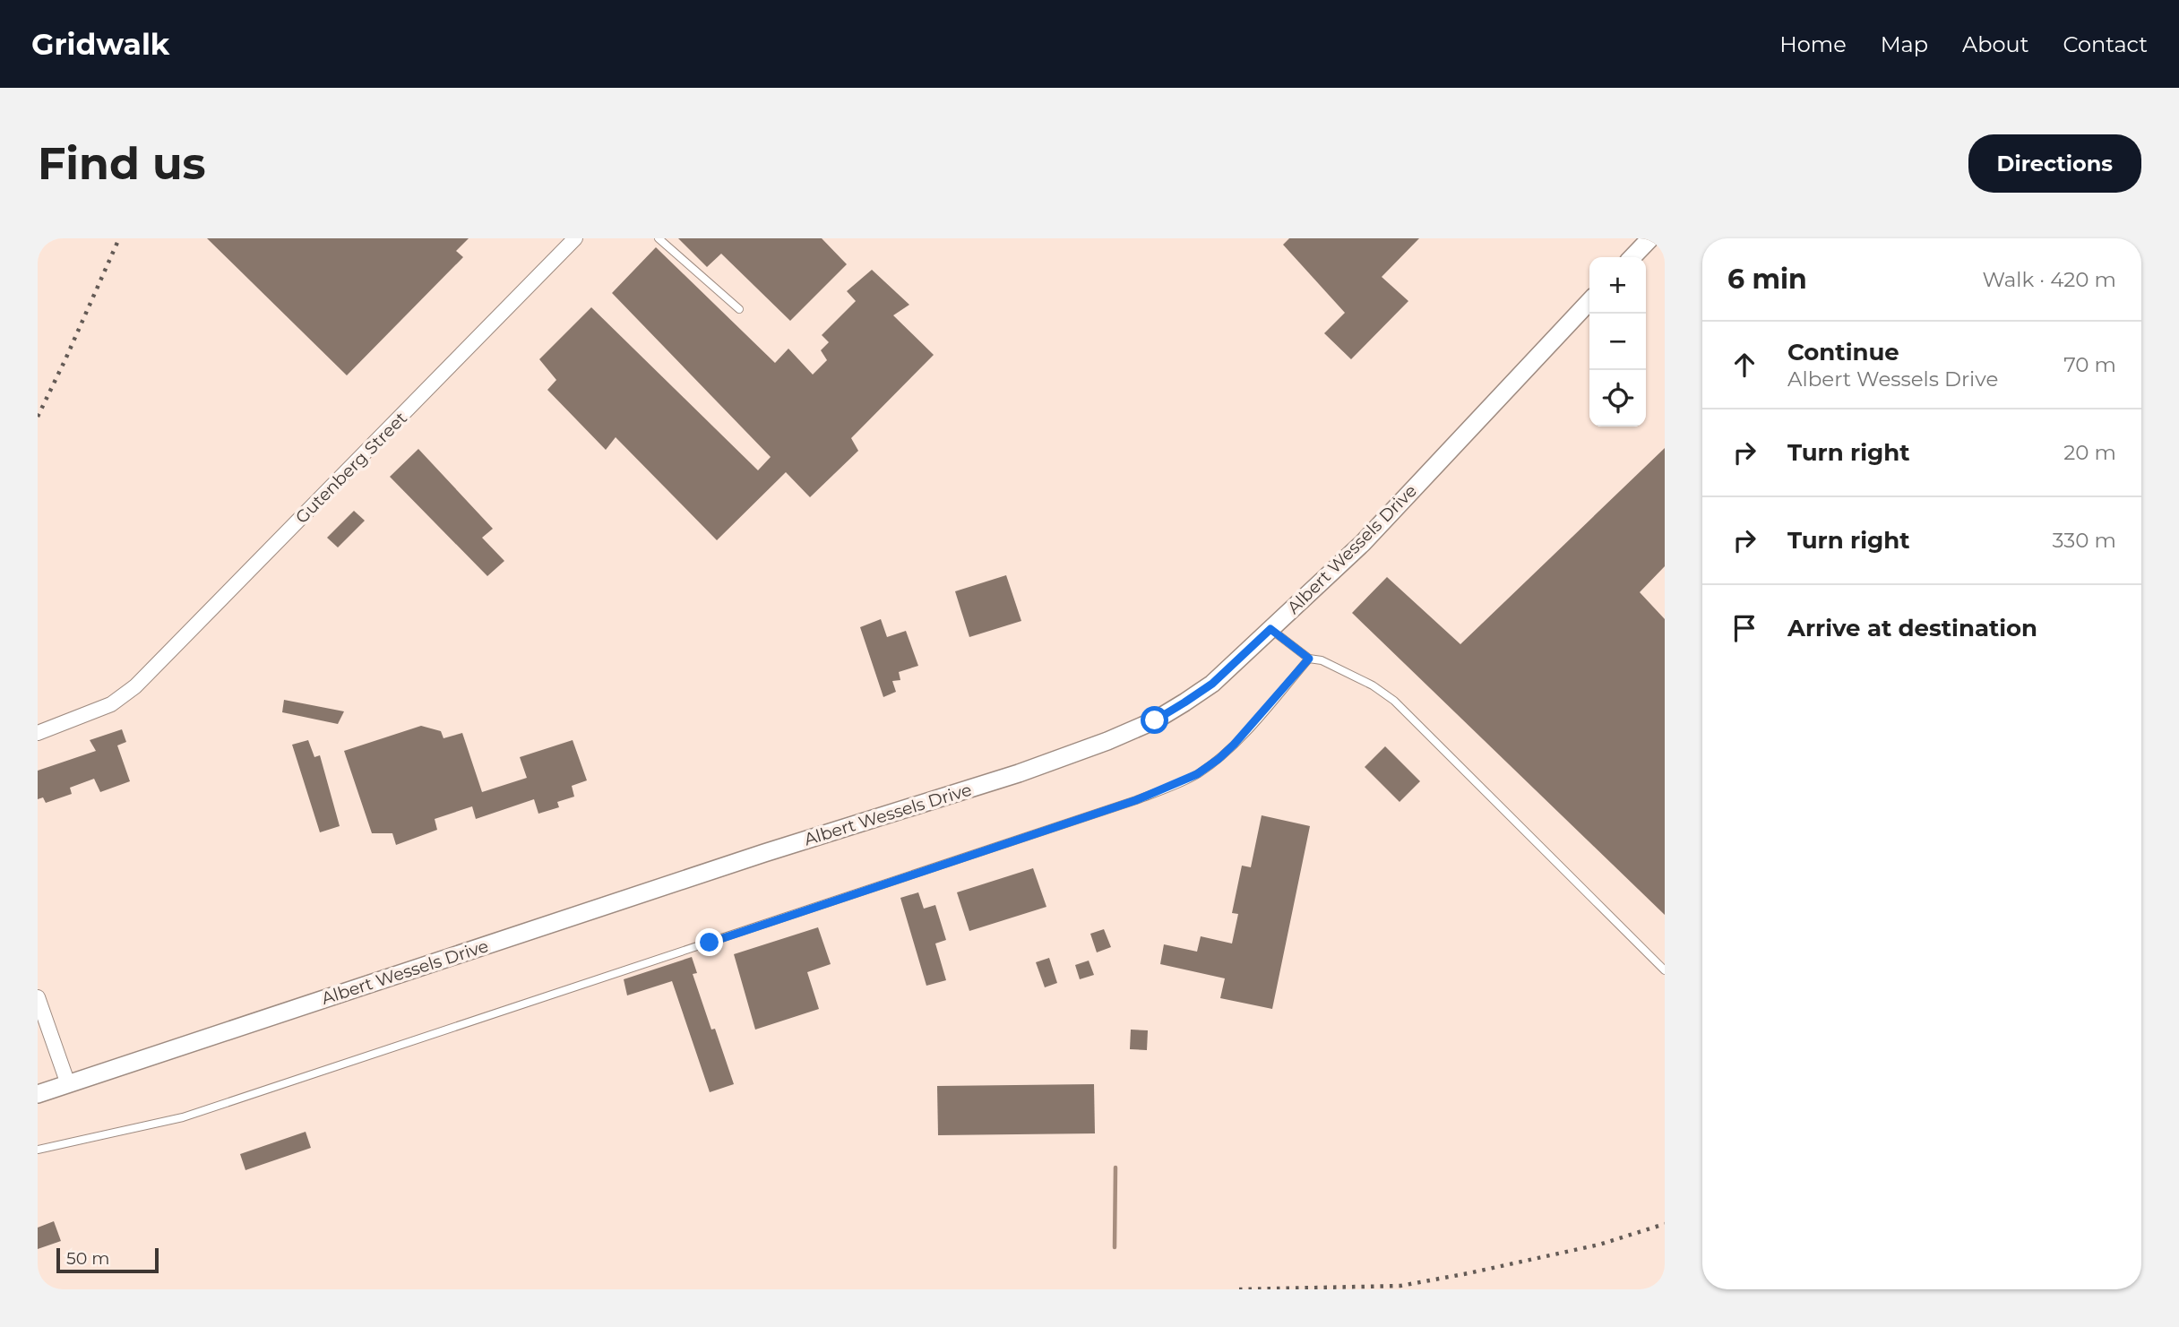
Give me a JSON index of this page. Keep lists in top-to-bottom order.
{
  "streets": {
    "street": ["Gutenberg Street", "Albert Wessels Drive"]
  },
  "scale_bar": "50 m",
  "page": {
    "header": "Gridwalk",
    "nav": [
      "Home",
      "Map",
      "About",
      "Contact"
    ],
    "buttons": "Directions",
    "title": "Find us",
    "heading": ["6 min", "Walk · 420 m"],
    "map_buttons": ["+", "−"],
    "list": [
      ["Continue", "Albert Wessels Drive", "70 m"],
      ["Turn right", "20 m"],
      ["Turn right", "330 m"],
      "Arrive at destination"
    ],
    "scale": "50 m"
  }
}
